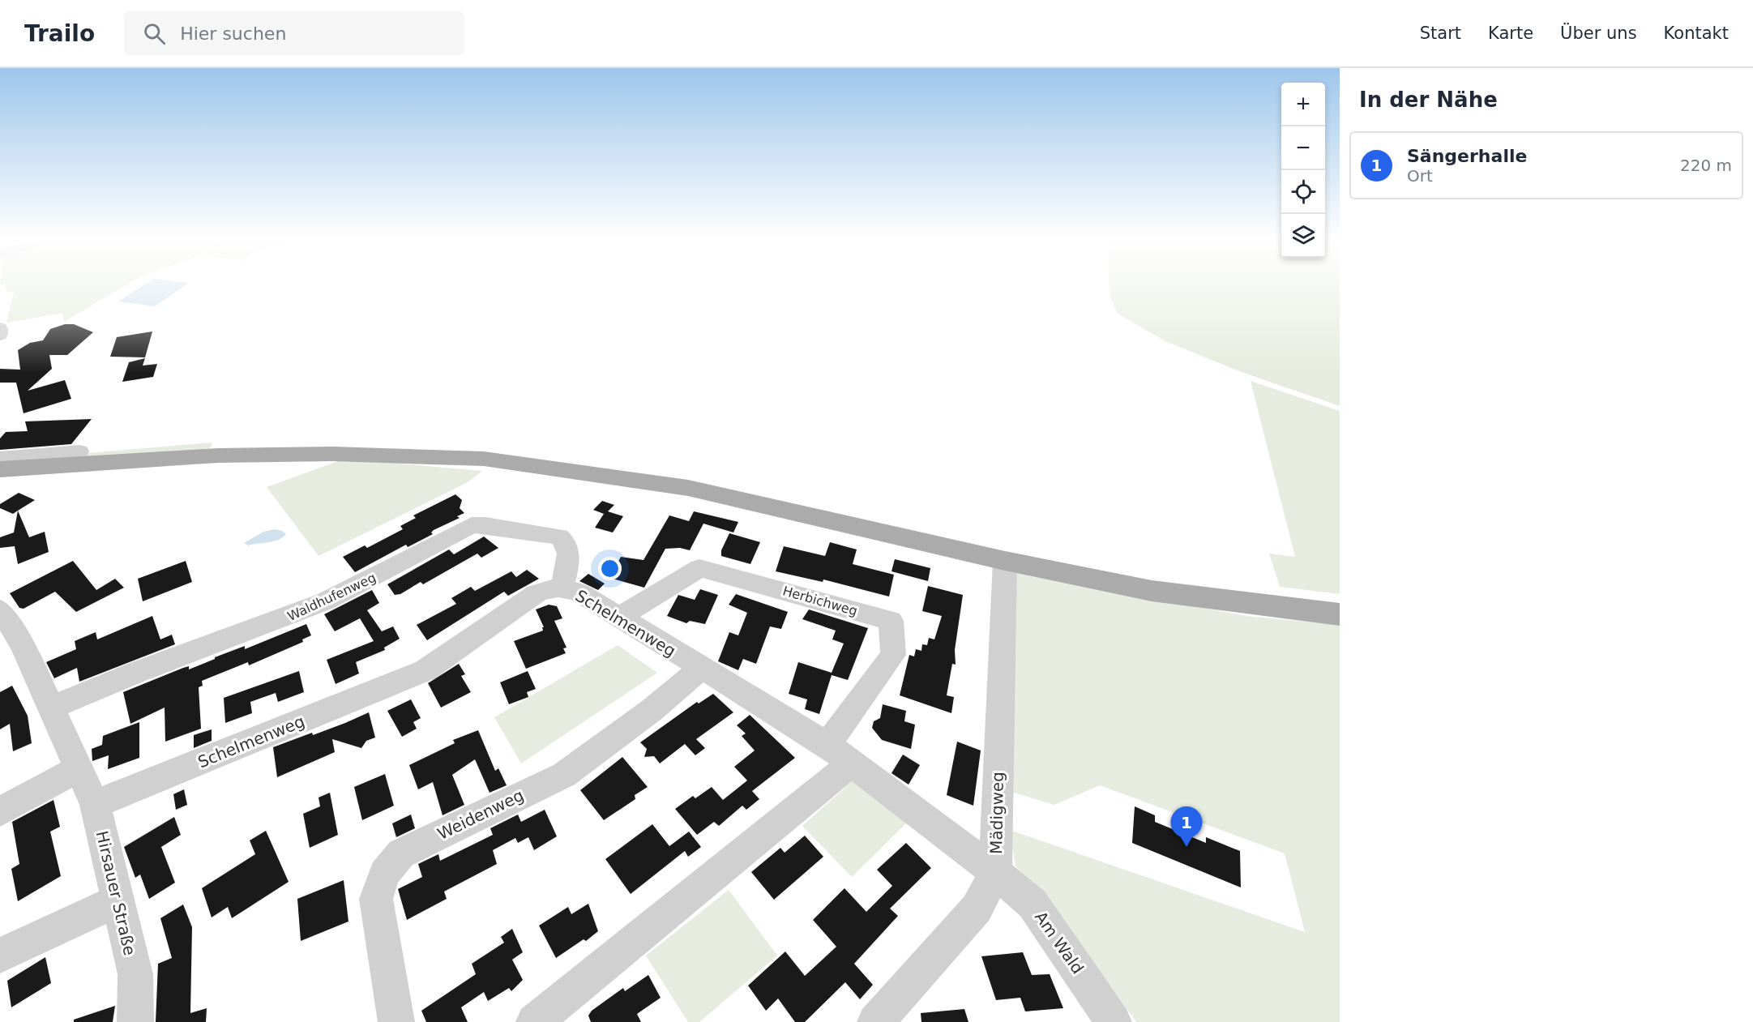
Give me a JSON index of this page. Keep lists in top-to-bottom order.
{
  "streets": {
    "street": [
      "Waldhufenweg",
      "Herbichweg",
      "Schelmenweg",
      "Mädigweg",
      "Weidenweg",
      "Hirsauer Straße",
      "Am Wald"
    ]
  },
  "crossings": [
    ["Waldhufenweg", "Schelmenweg"],
    ["Waldhufenweg", "Hirsauer Straße"],
    ["Herbichweg", "Schelmenweg"],
    ["Schelmenweg", "Mädigweg"],
    ["Schelmenweg", "Weidenweg"],
    ["Schelmenweg", "Hirsauer Straße"],
    ["Schelmenweg", "Am Wald"],
    ["Mädigweg", "Am Wald"]
  ],
  "page": {
    "header": "Trailo",
    "search": "Hier suchen",
    "nav": [
      "Start",
      "Karte",
      "Über uns",
      "Kontakt"
    ],
    "heading": "In der Nähe",
    "map_buttons": ["+", "−"],
    "list": [
      {
        "mark": "1",
        "name": "Sängerhalle",
        "note": "Ort",
        "value": "220 m"
      }
    ],
    "pins": "1"
  }
}
